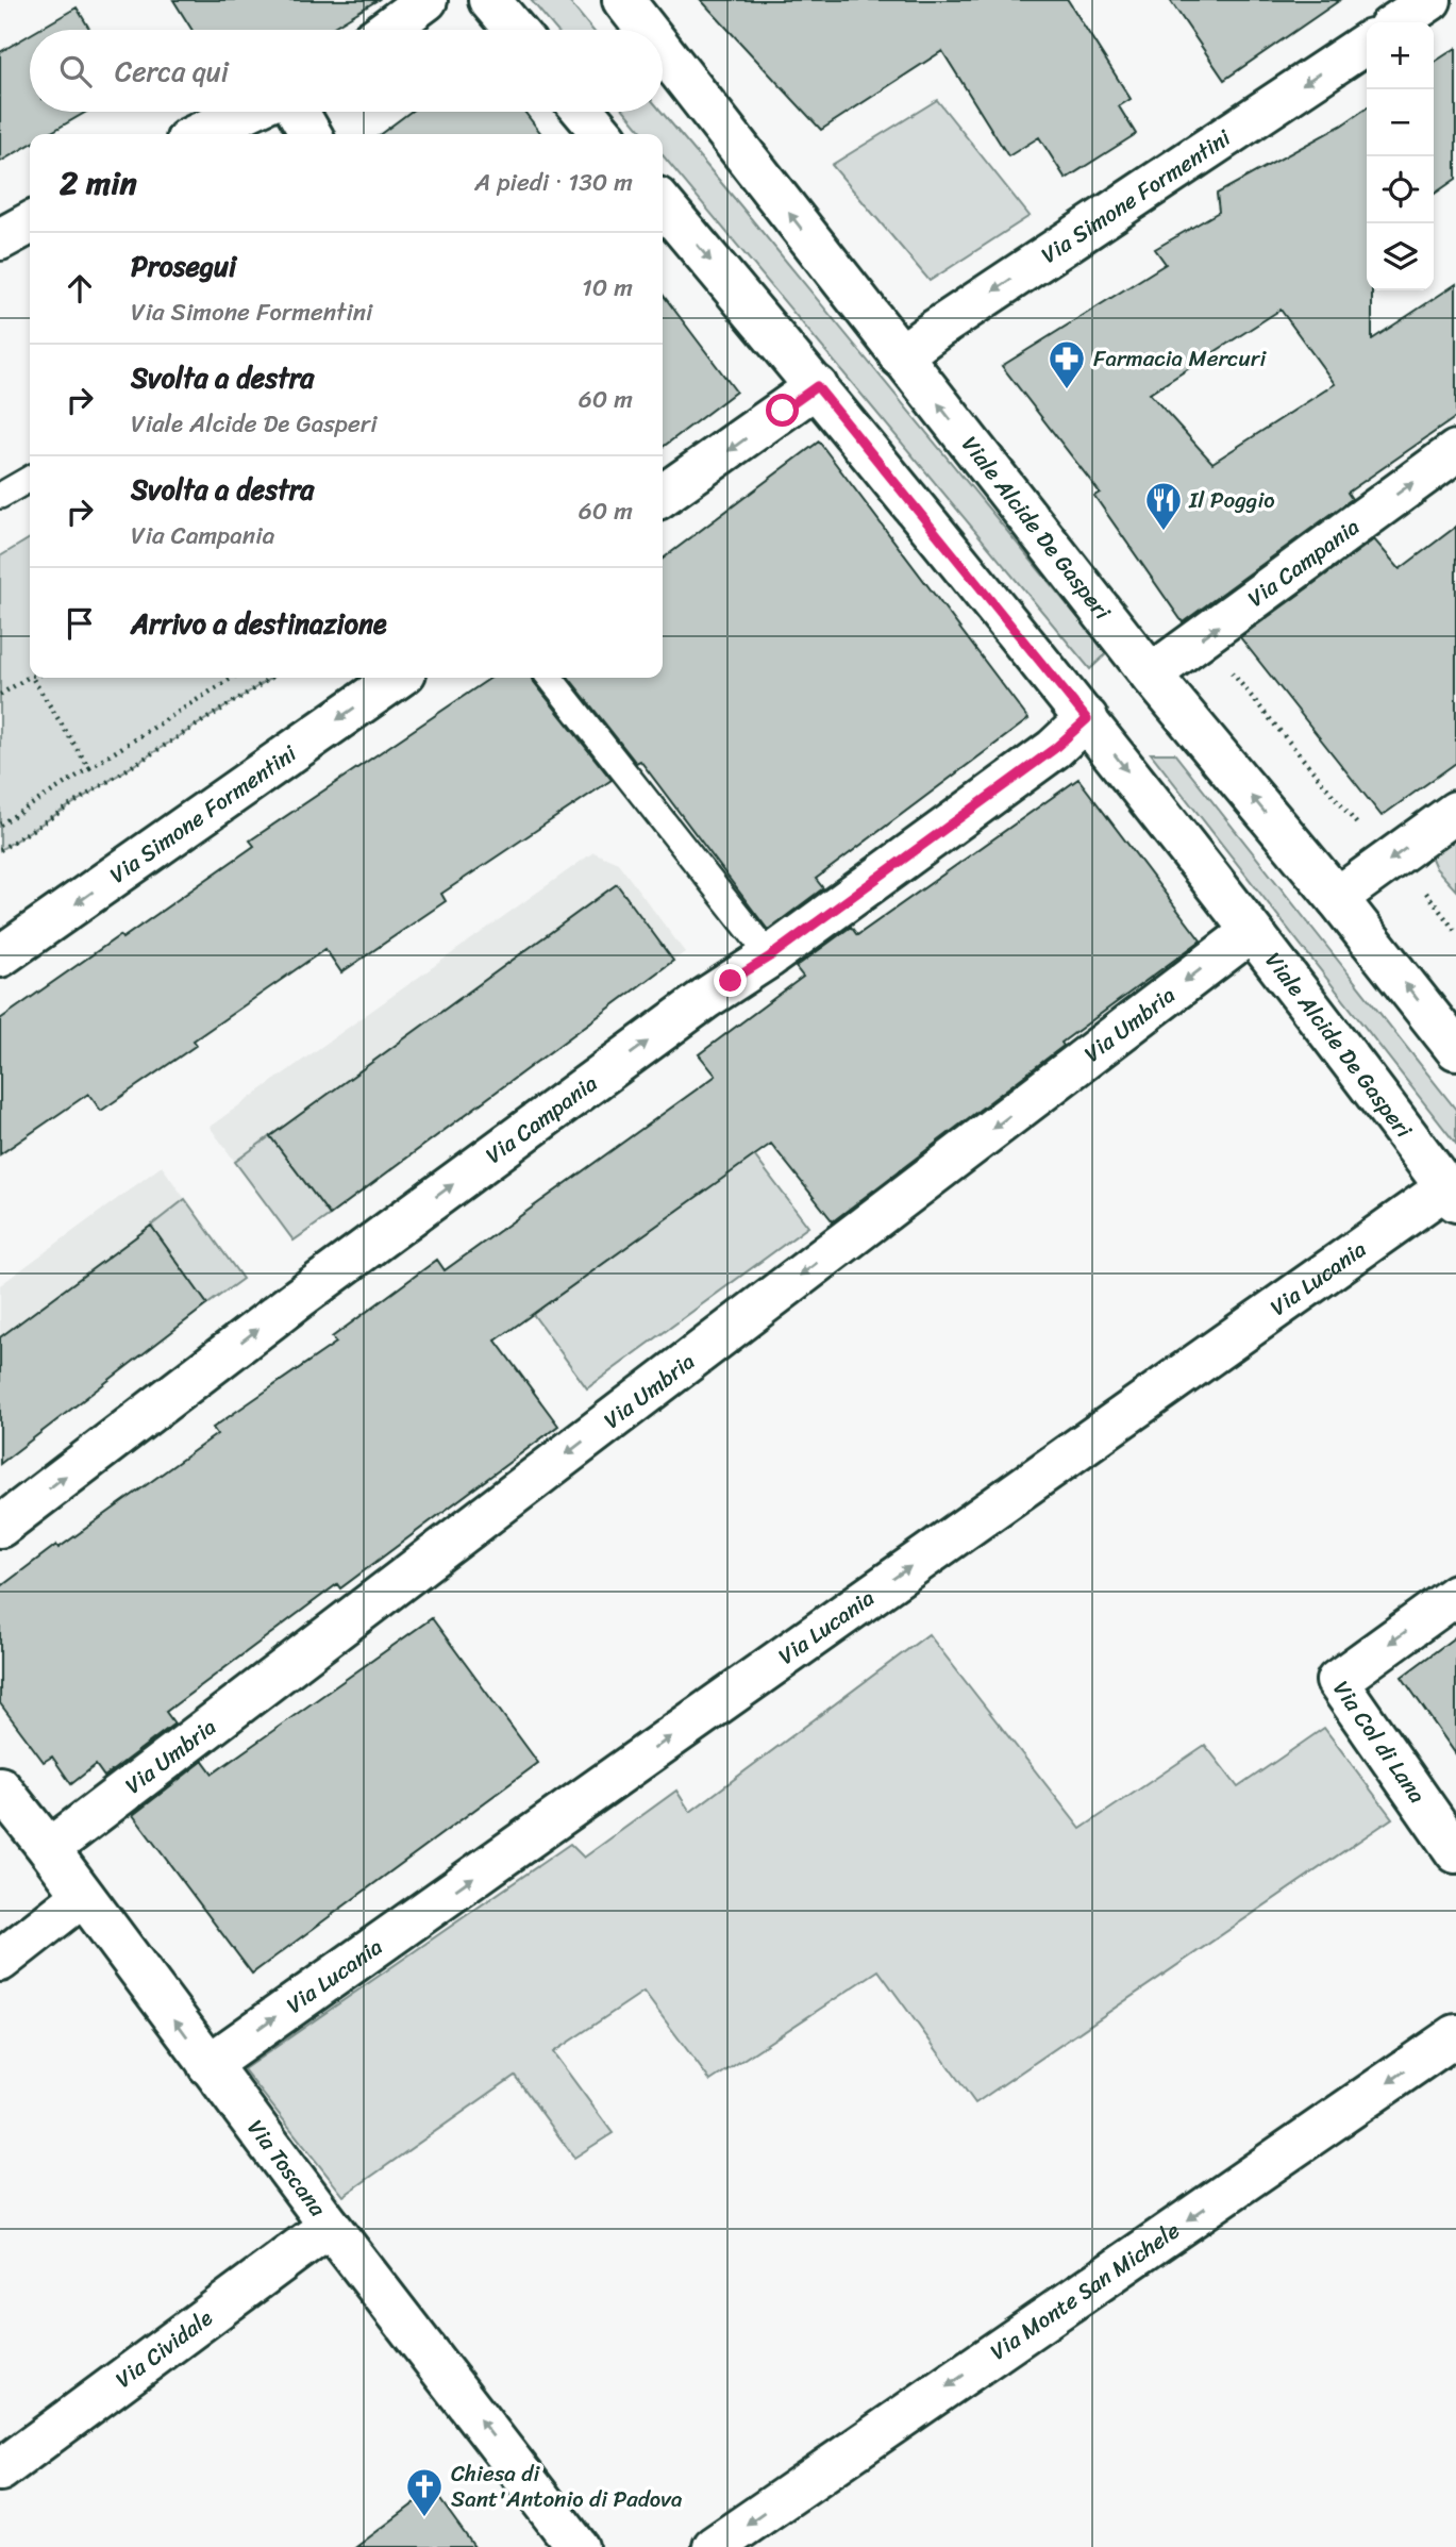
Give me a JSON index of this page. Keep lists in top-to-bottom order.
{
  "streets": {
    "street": [
      "Via Simone Formentini",
      "Viale Alcide De Gasperi",
      "Via Campania",
      "Via Umbria",
      "Via Lucania",
      "Via Col di Lana",
      "Via Toscana",
      "Via Monte San Michele",
      "Via Cividale"
    ]
  },
  "crossings": [
    ["Via Simone Formentini", "Viale Alcide De Gasperi"],
    ["Viale Alcide De Gasperi", "Via Campania"],
    ["Viale Alcide De Gasperi", "Via Umbria"],
    ["Viale Alcide De Gasperi", "Via Lucania"],
    ["Via Umbria", "Via Toscana"],
    ["Via Lucania", "Via Toscana"],
    ["Via Toscana", "Via Cividale"]
  ],
  "one_way": [
    "Via Simone Formentini",
    "Via Campania",
    "Via Umbria",
    "Via Lucania",
    "Via Toscana",
    "Via Monte San Michele"
  ],
  "places": {
    "pharmacy": ["Farmacia Mercuri"],
    "restaurant": ["Il Poggio"],
    "church": ["Chiesa di Sant'Antonio di Padova"]
  },
  "page": {
    "map_buttons": ["+", "−"],
    "search": "Cerca qui",
    "heading": ["2 min", "A piedi · 130 m"],
    "list": [
      ["Prosegui", "Via Simone Formentini", "10 m"],
      ["Svolta a destra", "Viale Alcide De Gasperi", "60 m"],
      ["Svolta a destra", "Via Campania", "60 m"],
      "Arrivo a destinazione"
    ]
  }
}
